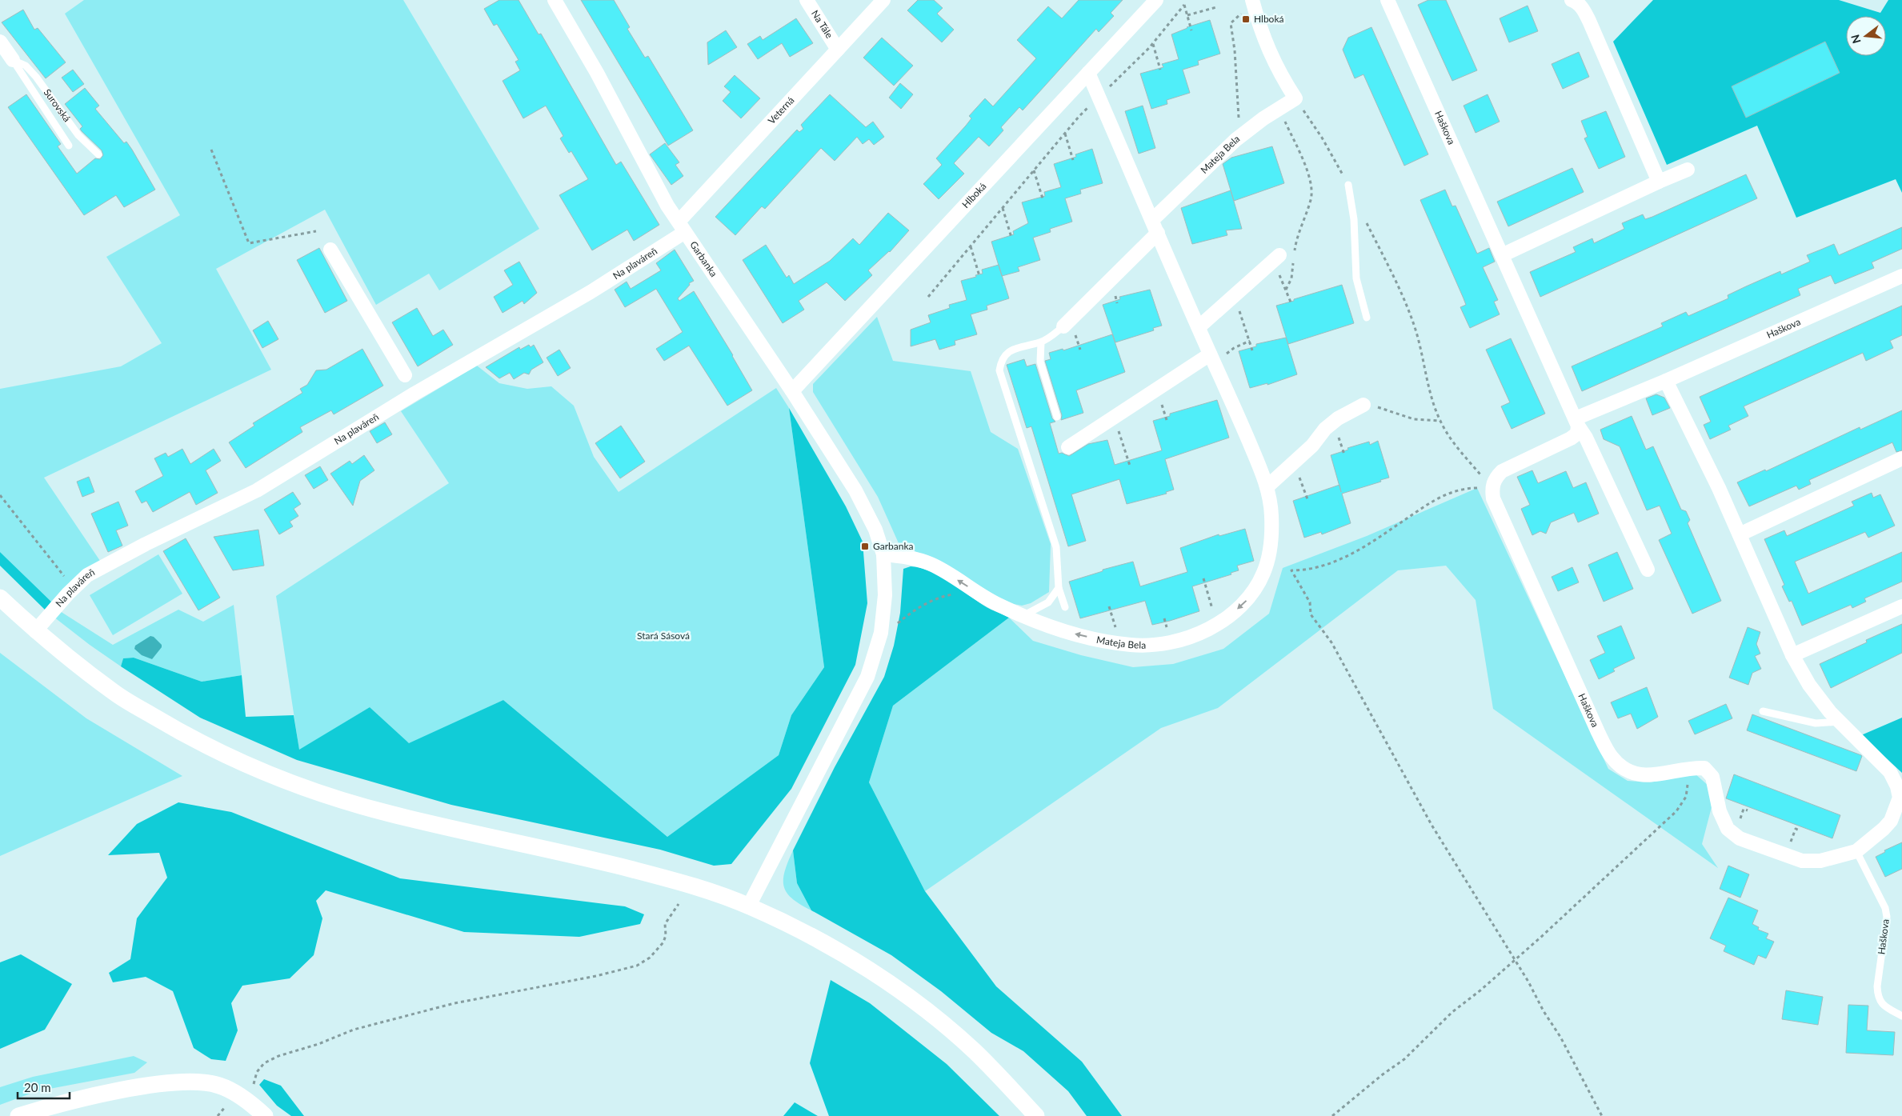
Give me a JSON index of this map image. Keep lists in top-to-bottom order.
{
  "streets": {
    "street": [
      "Na Tále",
      "Surovská",
      "Veterná",
      "Haškova",
      "Mateja Bela",
      "Hlboká",
      "Garbanka",
      "Na plaváreň"
    ]
  },
  "crossings": [
    ["Na Tále", "Veterná"],
    ["Veterná", "Garbanka"],
    ["Veterná", "Na plaváreň"],
    ["Mateja Bela", "Hlboká"],
    ["Mateja Bela", "Garbanka"],
    ["Hlboká", "Garbanka"],
    ["Garbanka", "Na plaváreň"]
  ],
  "parks": ["Stará Sásová"],
  "places": {
    "transit": ["Hlboká", "Garbanka"]
  },
  "scale_bar": "20 m",
  "north": "left"
}
